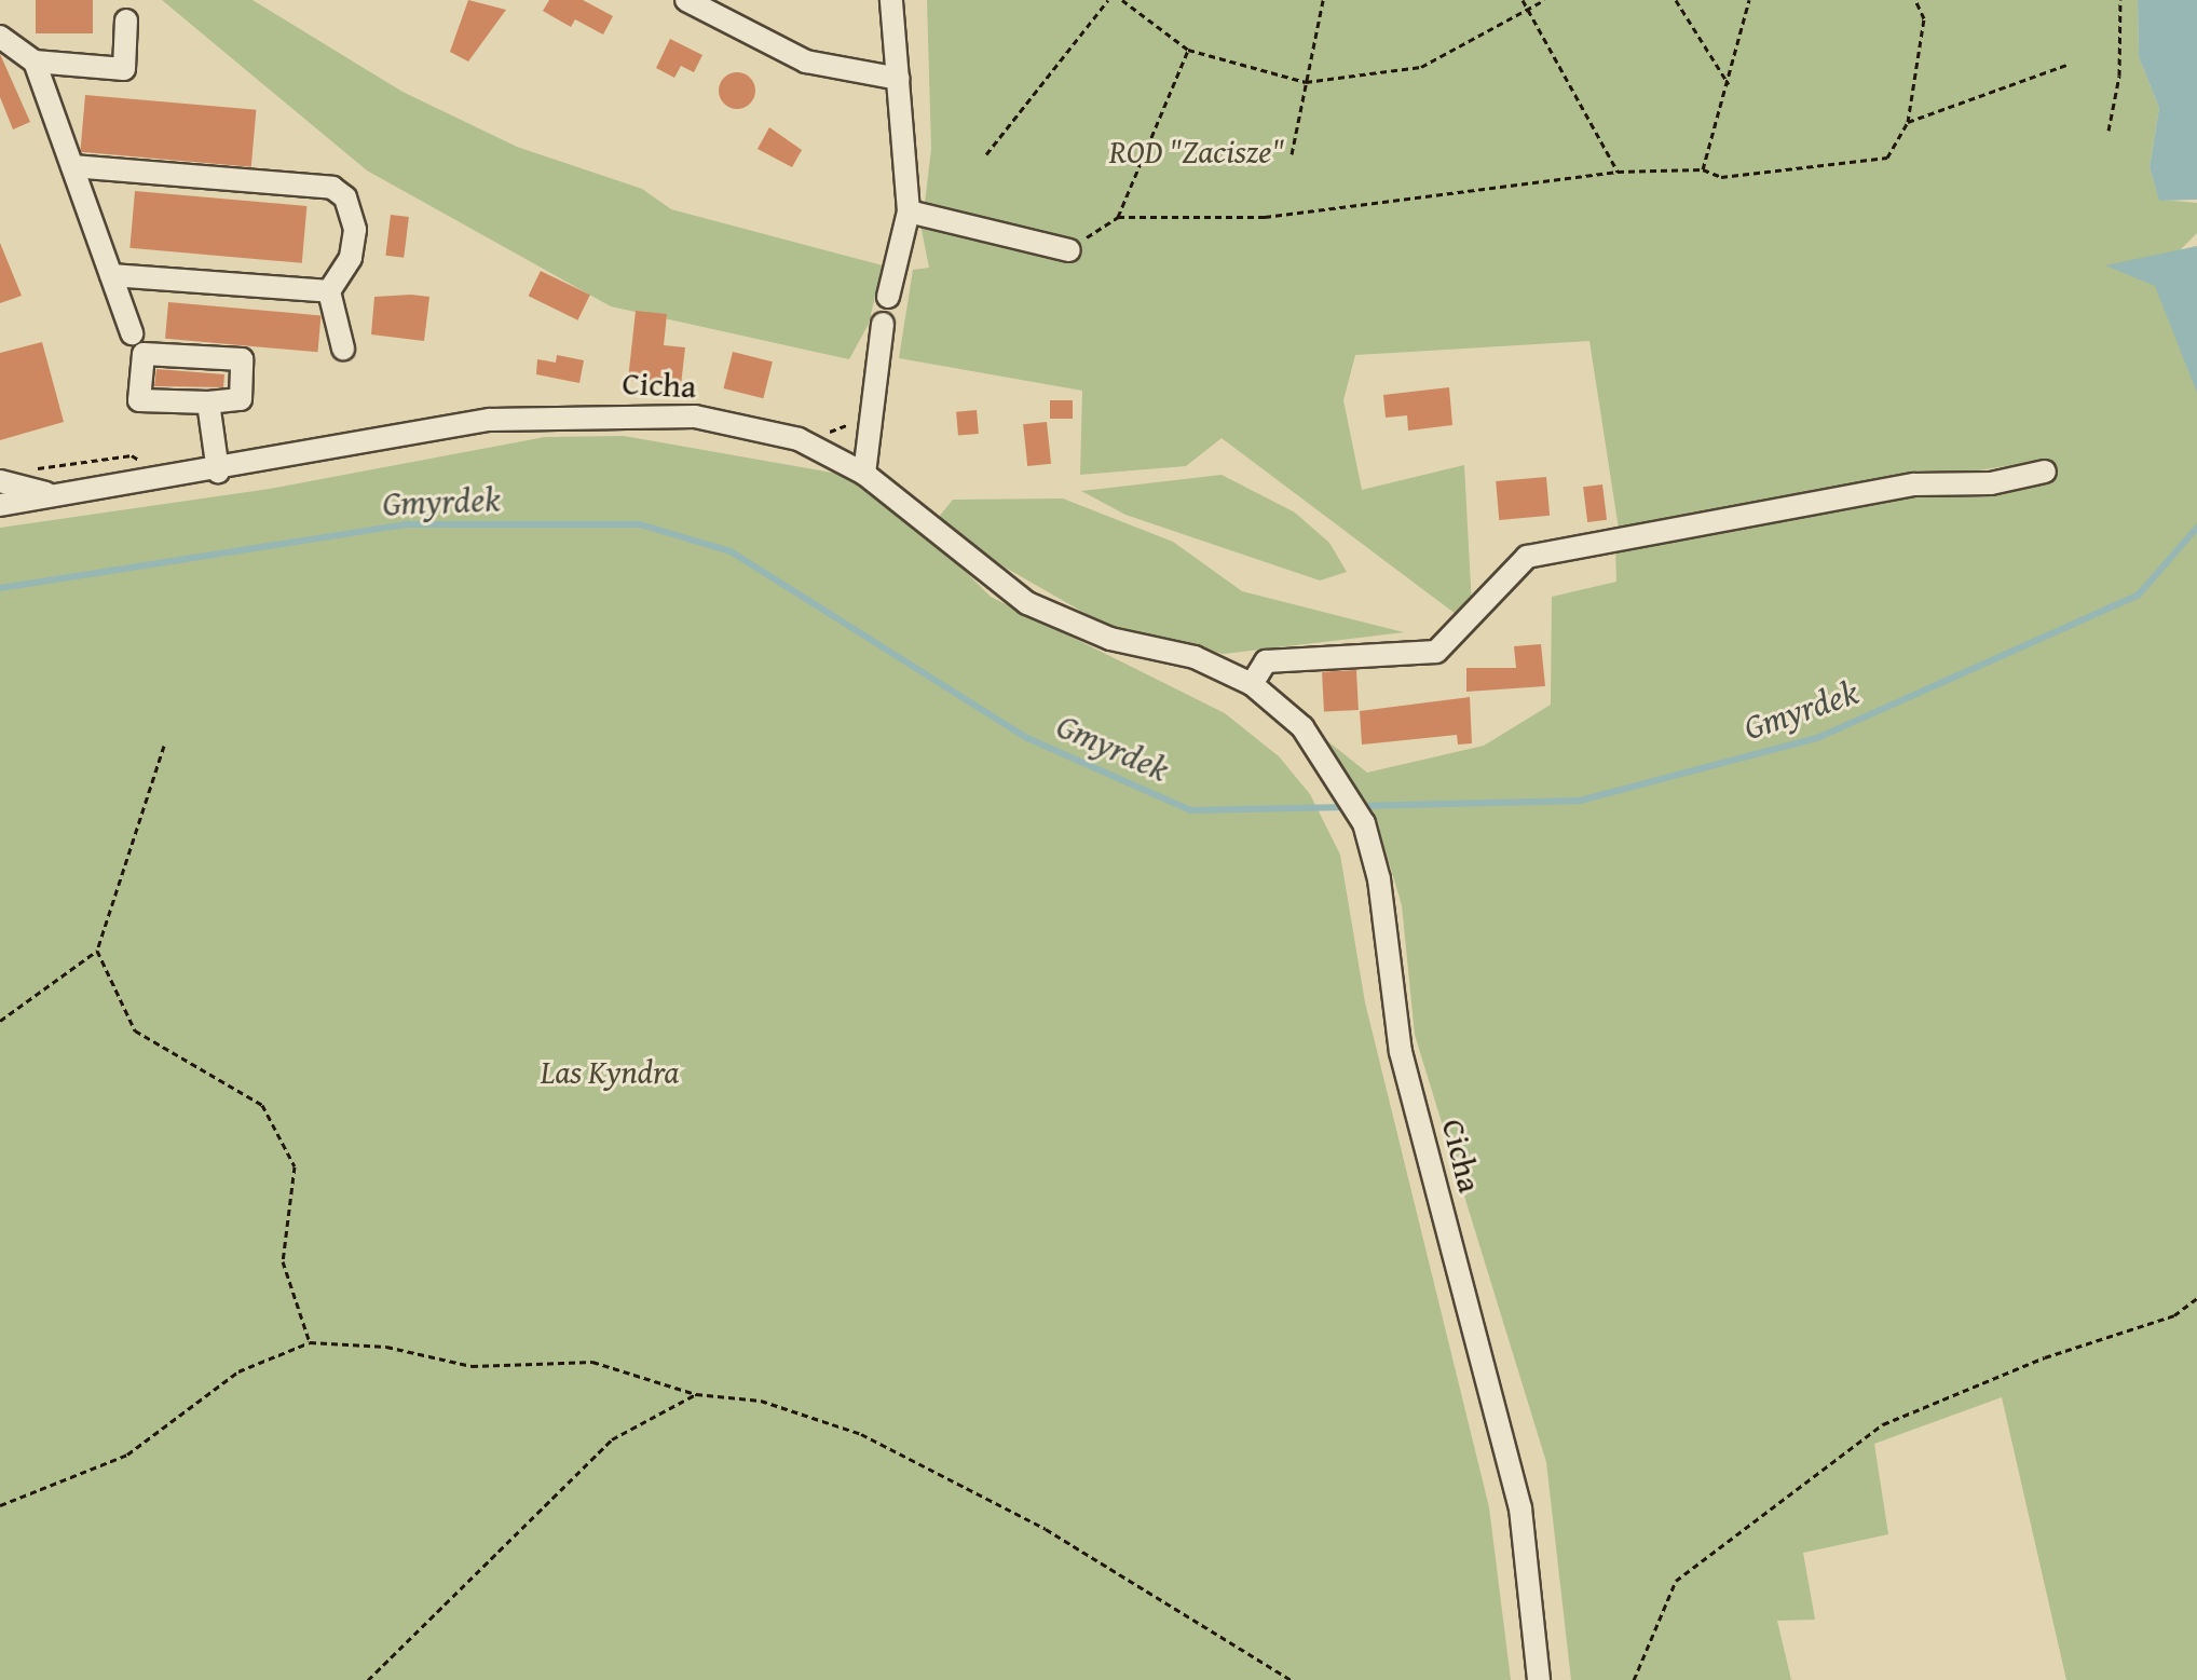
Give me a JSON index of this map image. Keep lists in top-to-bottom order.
{
  "streets": {
    "street": ["Cicha"]
  },
  "water": ["Gmyrdek"],
  "parks": ["ROD \"Zacisze\"", "Las Kyndra"]
}
